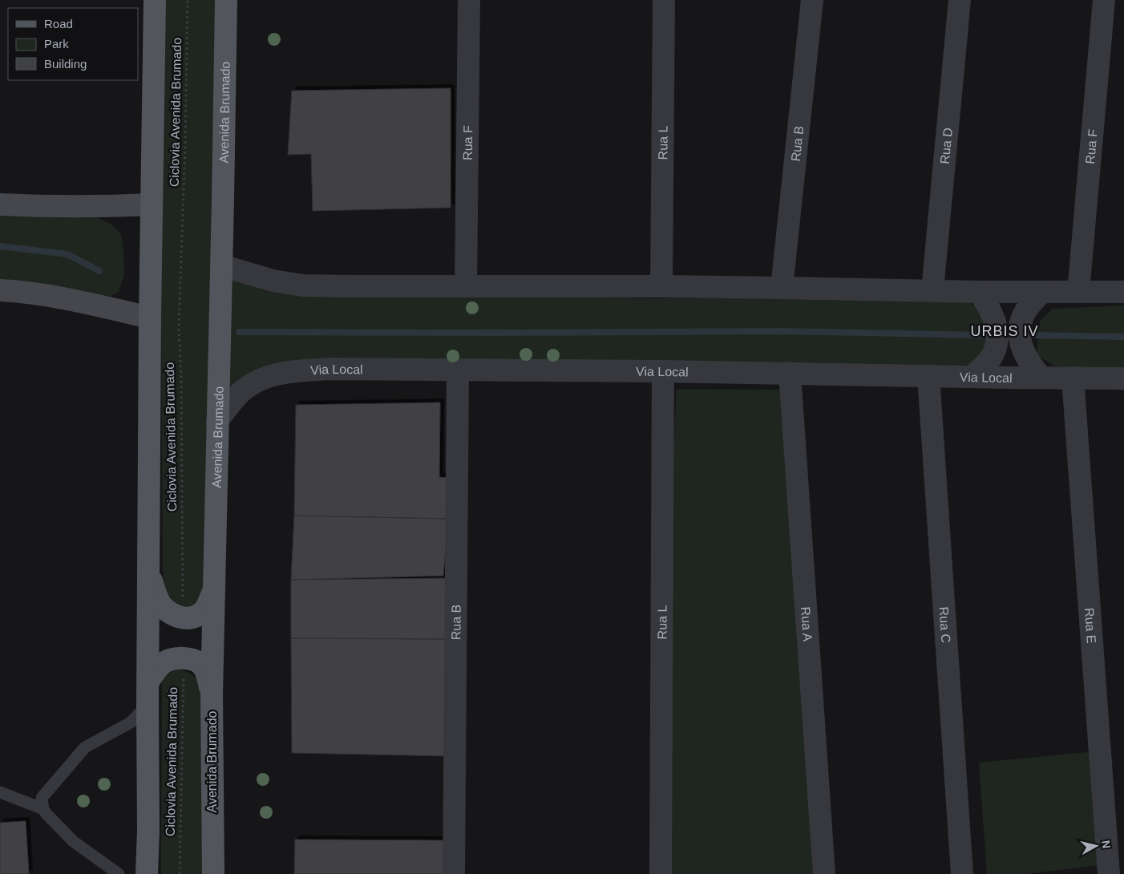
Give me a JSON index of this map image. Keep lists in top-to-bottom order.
{
  "streets": {
    "main road": ["Avenida Brumado"],
    "street": [
      "Rua F",
      "Rua L",
      "Rua B",
      "Rua D",
      "Via Local",
      "Rua A",
      "Rua C",
      "Rua E"
    ],
    "path": ["Ciclovia Avenida Brumado"]
  },
  "crossings": [
    ["Avenida Brumado", "Via Local"],
    ["Rua L", "Via Local"],
    ["Rua B", "Via Local"],
    ["Via Local", "Rua A"],
    ["Via Local", "Rua C"],
    ["Via Local", "Rua E"]
  ],
  "districts": ["URBIS IV"],
  "legend": ["Road", "Park", "Building"],
  "north": "right"
}
